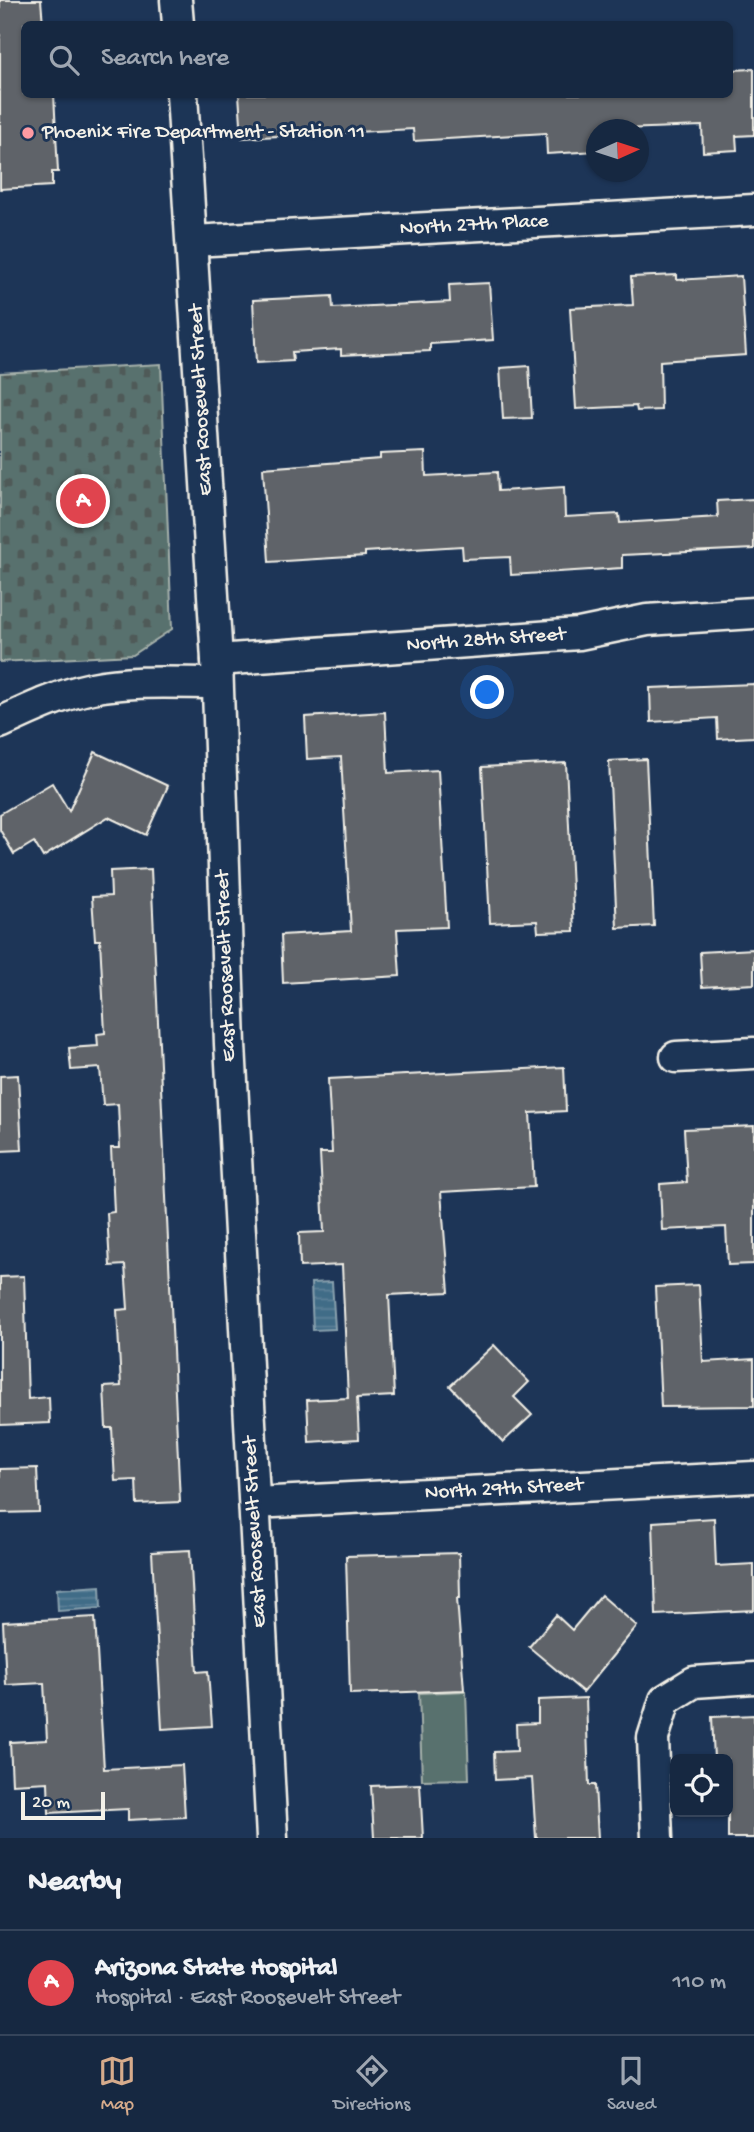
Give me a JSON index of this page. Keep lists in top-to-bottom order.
{
  "streets": {
    "street": [
      "North 27th Place",
      "East Roosevelt Street",
      "North 28th Street",
      "North 29th Street"
    ]
  },
  "crossings": [
    ["North 27th Place", "East Roosevelt Street"],
    ["East Roosevelt Street", "North 28th Street"],
    ["East Roosevelt Street", "North 29th Street"]
  ],
  "places": ["Phoenix Fire Department - Station 11"],
  "scale_bar": "20 m",
  "north": "right",
  "page": {
    "search": "Search here",
    "pins": "A",
    "scale": "20 m",
    "heading": "Nearby",
    "list": [
      {
        "mark": "A",
        "name": "Arizona State Hospital",
        "note": "Hospital · East Roosevelt Street",
        "value": "110 m"
      }
    ],
    "nav": ["Map", "Directions", "Saved"]
  }
}
